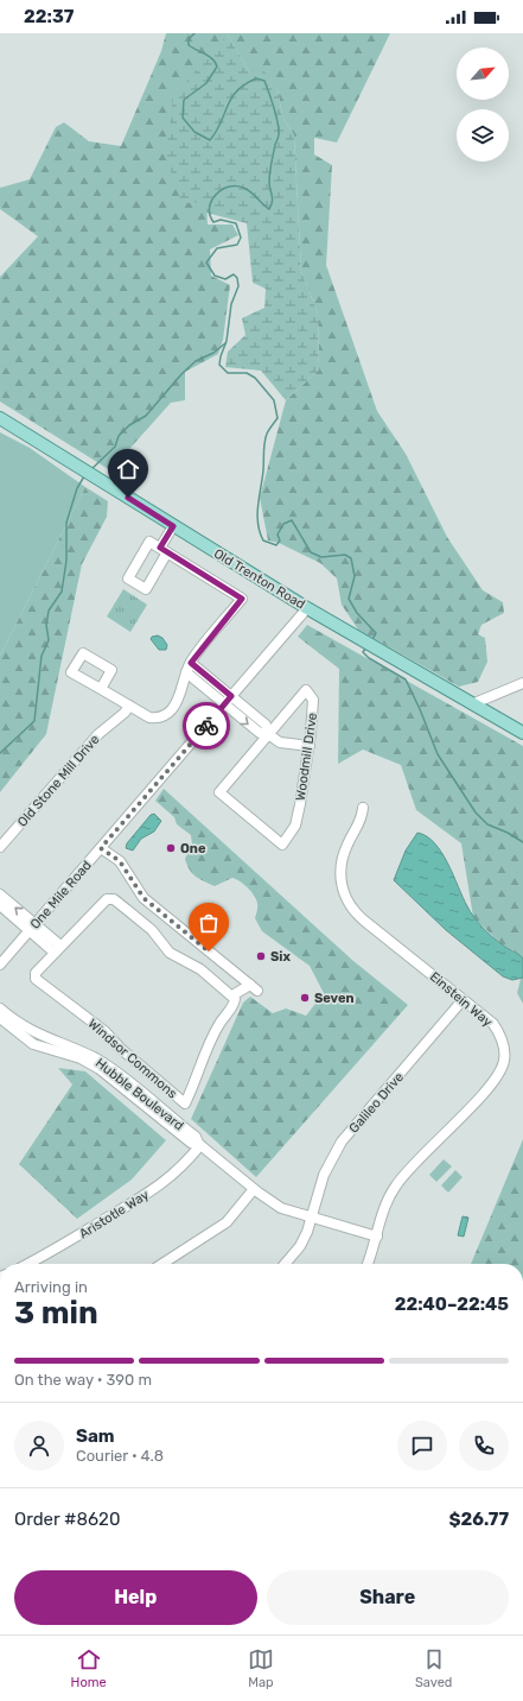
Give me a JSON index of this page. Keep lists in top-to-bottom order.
{
  "streets": {
    "main road": ["Old Trenton Road"],
    "street": [
      "Woodmill Drive",
      "Old Stone Mill Drive",
      "One Mile Road",
      "Einstein Way",
      "Windsor Commons",
      "Hubble Boulevard",
      "Galileo Drive",
      "Aristotle Way"
    ]
  },
  "crossings": [
    ["Old Trenton Road", "One Mile Road"],
    ["Einstein Way", "Hubble Boulevard"],
    ["Einstein Way", "Galileo Drive"],
    ["Hubble Boulevard", "Galileo Drive"],
    ["Hubble Boulevard", "Aristotle Way"]
  ],
  "places": ["One", "Six", "Seven"],
  "north": "top right",
  "page": {
    "status": "22:37",
    "heading": ["3 min", "Arriving in", "22:40–22:45"],
    "panel": [
      "Sam",
      "Courier · 4.8",
      "Order #8620",
      "$26.77"
    ],
    "bar": "On the way · 390 m",
    "buttons": ["Help", "Share"],
    "tabs": ["Home", "Map", "Saved"]
  }
}
